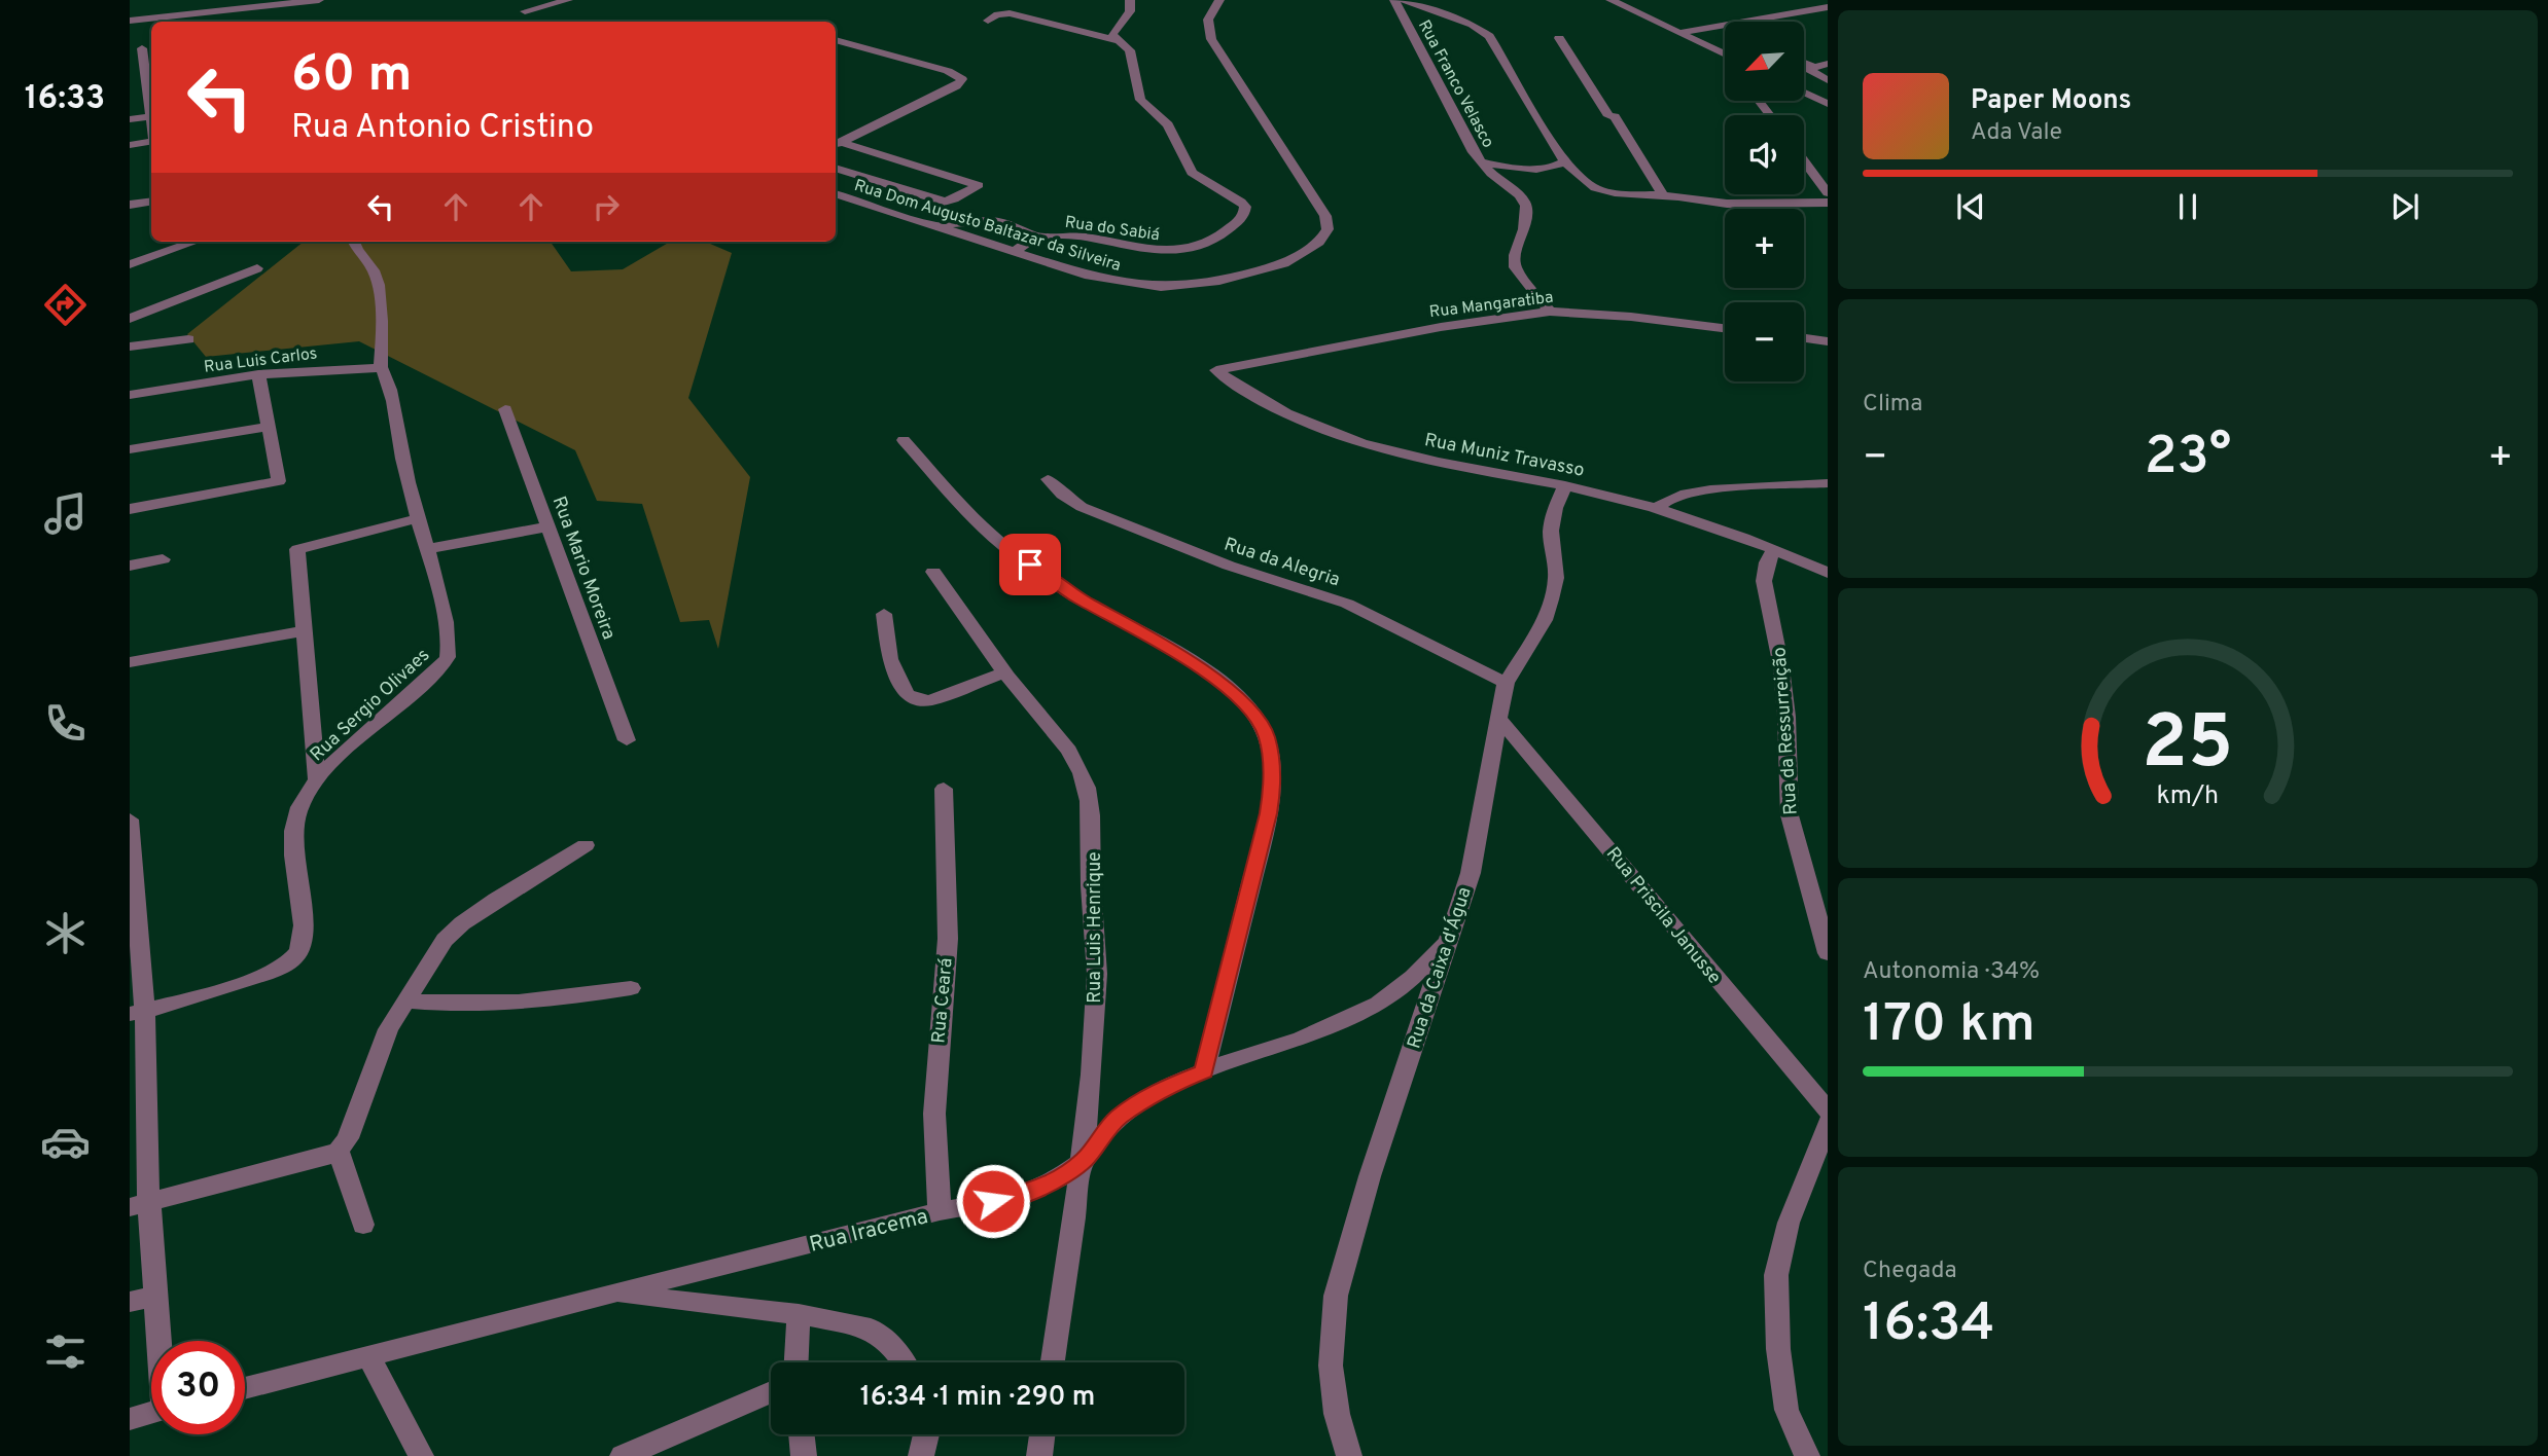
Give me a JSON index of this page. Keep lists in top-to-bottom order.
{
  "streets": {
    "street": [
      "Rua Franco Velasco",
      "Rua Dom Augusto Baltazar da Silveira",
      "Rua do Sabiá",
      "Rua Mangaratiba",
      "Rua Luis Carlos",
      "Rua Muniz Travasso",
      "Rua da Alegria",
      "Rua Mario Moreira",
      "Rua Sergio Olivaes",
      "Rua da Ressurreição",
      "Rua Priscila Janusse",
      "Rua Luis Henrique",
      "Rua da Caixa d'Água",
      "Rua Ceará",
      "Rua Iracema"
    ]
  },
  "crossings": [
    ["Rua Dom Augusto Baltazar da Silveira", "Rua do Sabiá"],
    ["Rua Mangaratiba", "Rua Muniz Travasso"],
    ["Rua Luis Carlos", "Rua Sergio Olivaes"],
    ["Rua Muniz Travasso", "Rua da Ressurreição"],
    ["Rua Muniz Travasso", "Rua da Caixa d'Água"],
    ["Rua da Alegria", "Rua da Caixa d'Água"],
    ["Rua Priscila Janusse", "Rua da Caixa d'Água"],
    ["Rua Luis Henrique", "Rua Iracema"],
    ["Rua da Caixa d'Água", "Rua Iracema"],
    ["Rua Ceará", "Rua Iracema"]
  ],
  "north": "bottom left",
  "page": {
    "tabs": "16:33",
    "map_buttons": ["+", "−"],
    "turn": ["60 m", "Rua Antonio Cristino"],
    "song": ["Paper Moons", "Ada Vale"],
    "tile": [
      "Clima",
      ["Autonomia · 34%", "170 km"],
      ["Chegada", "16:34"]
    ],
    "heat": ["−", "23°", "+"],
    "limit": "30",
    "trip": "16:34 · 1 min · 290 m",
    "gauge": ["25", "km/h"]
  }
}
